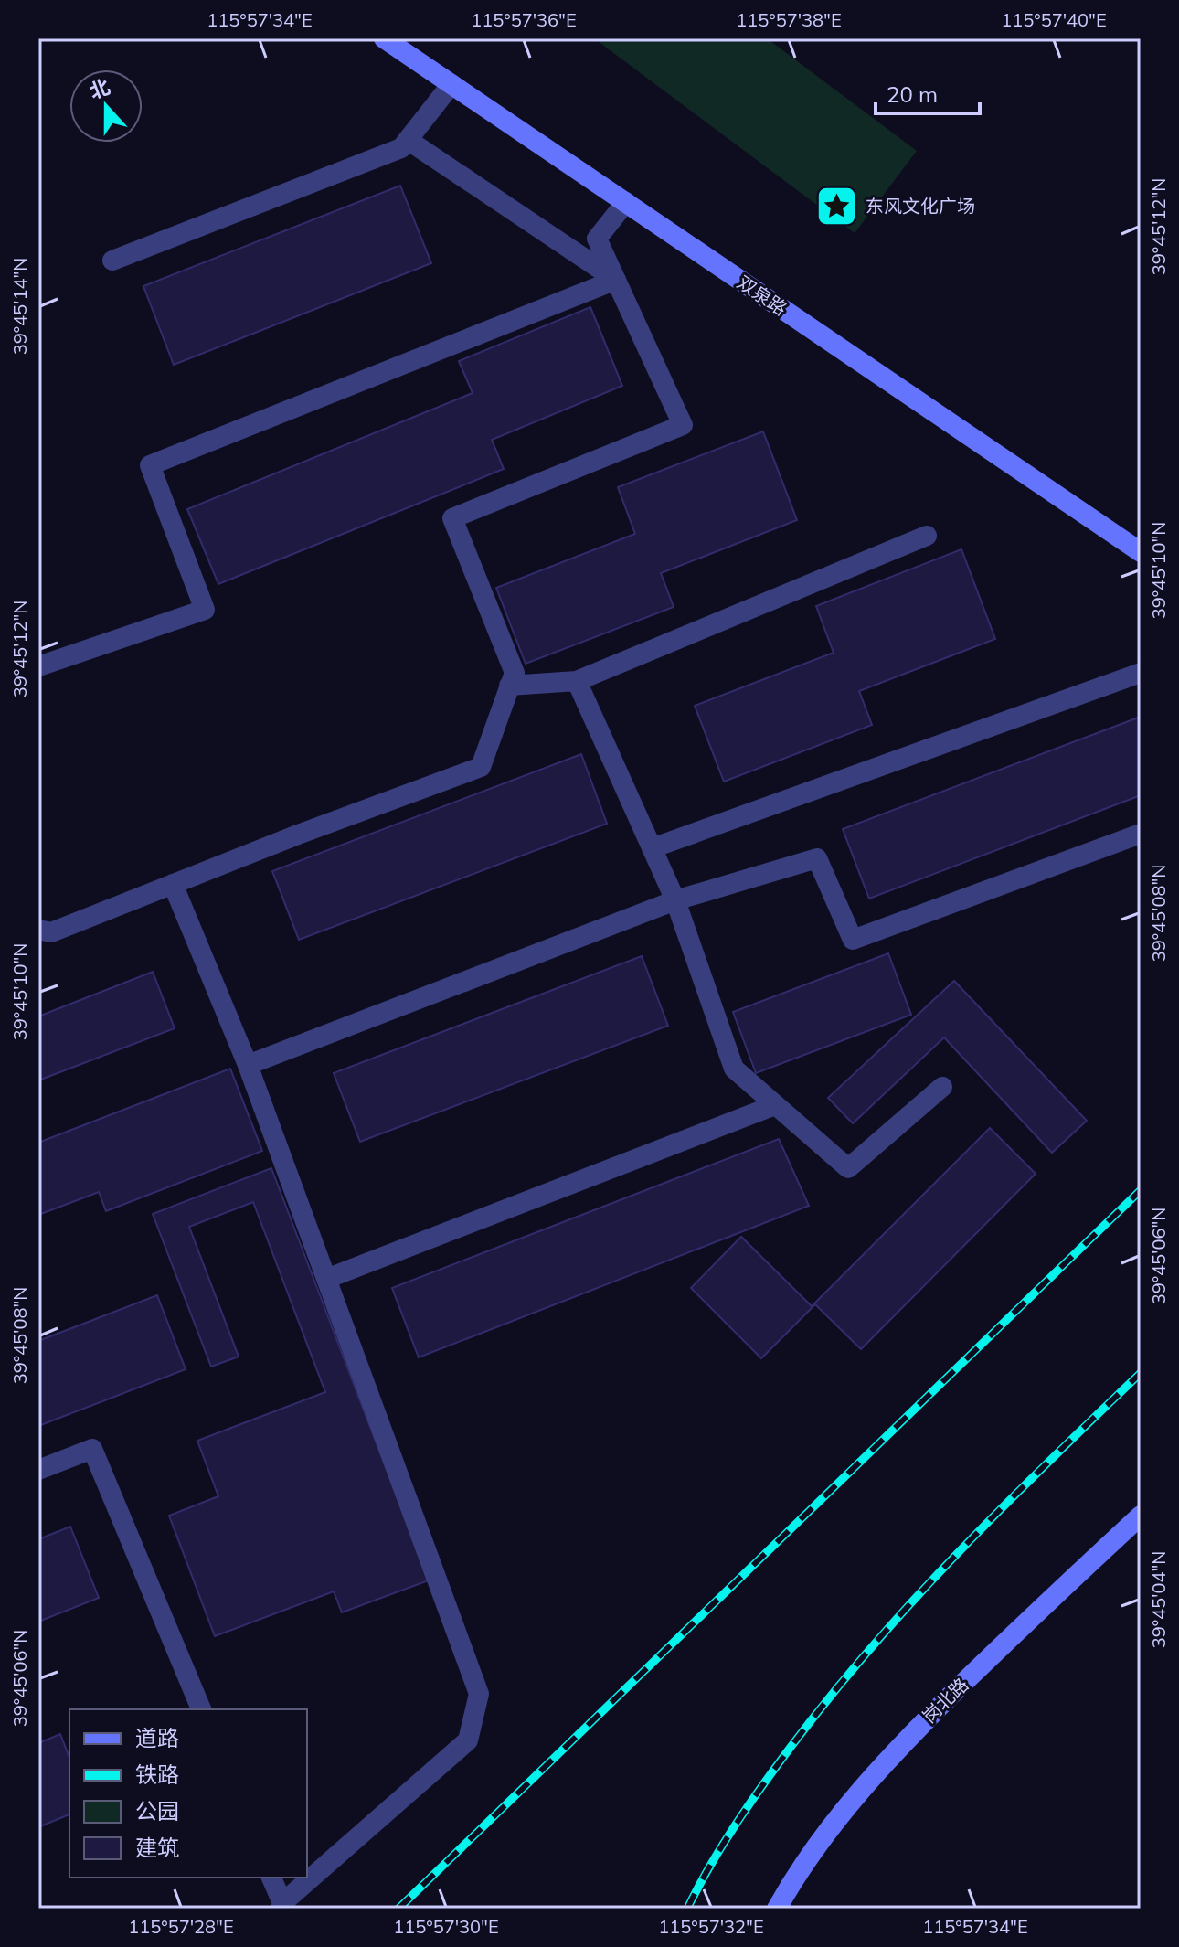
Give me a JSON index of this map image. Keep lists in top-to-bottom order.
{
  "streets": {
    "main road": ["双泉路", "岗北路"]
  },
  "places": {
    "place": ["东风文化广场"]
  },
  "legend": [
    "道路",
    "铁路",
    "公园",
    "建筑"
  ],
  "scale_bar": "20 m",
  "north": "top",
  "coordinates": [
    "115°57'34\"E",
    "115°57'36\"E",
    "115°57'38\"E",
    "115°57'40\"E",
    "39°45'12\"N",
    "39°45'14\"N",
    "39°45'10\"N",
    "39°45'08\"N",
    "39°45'06\"N",
    "39°45'04\"N",
    "115°57'28\"E",
    "115°57'30\"E",
    "115°57'32\"E"
  ]
}
